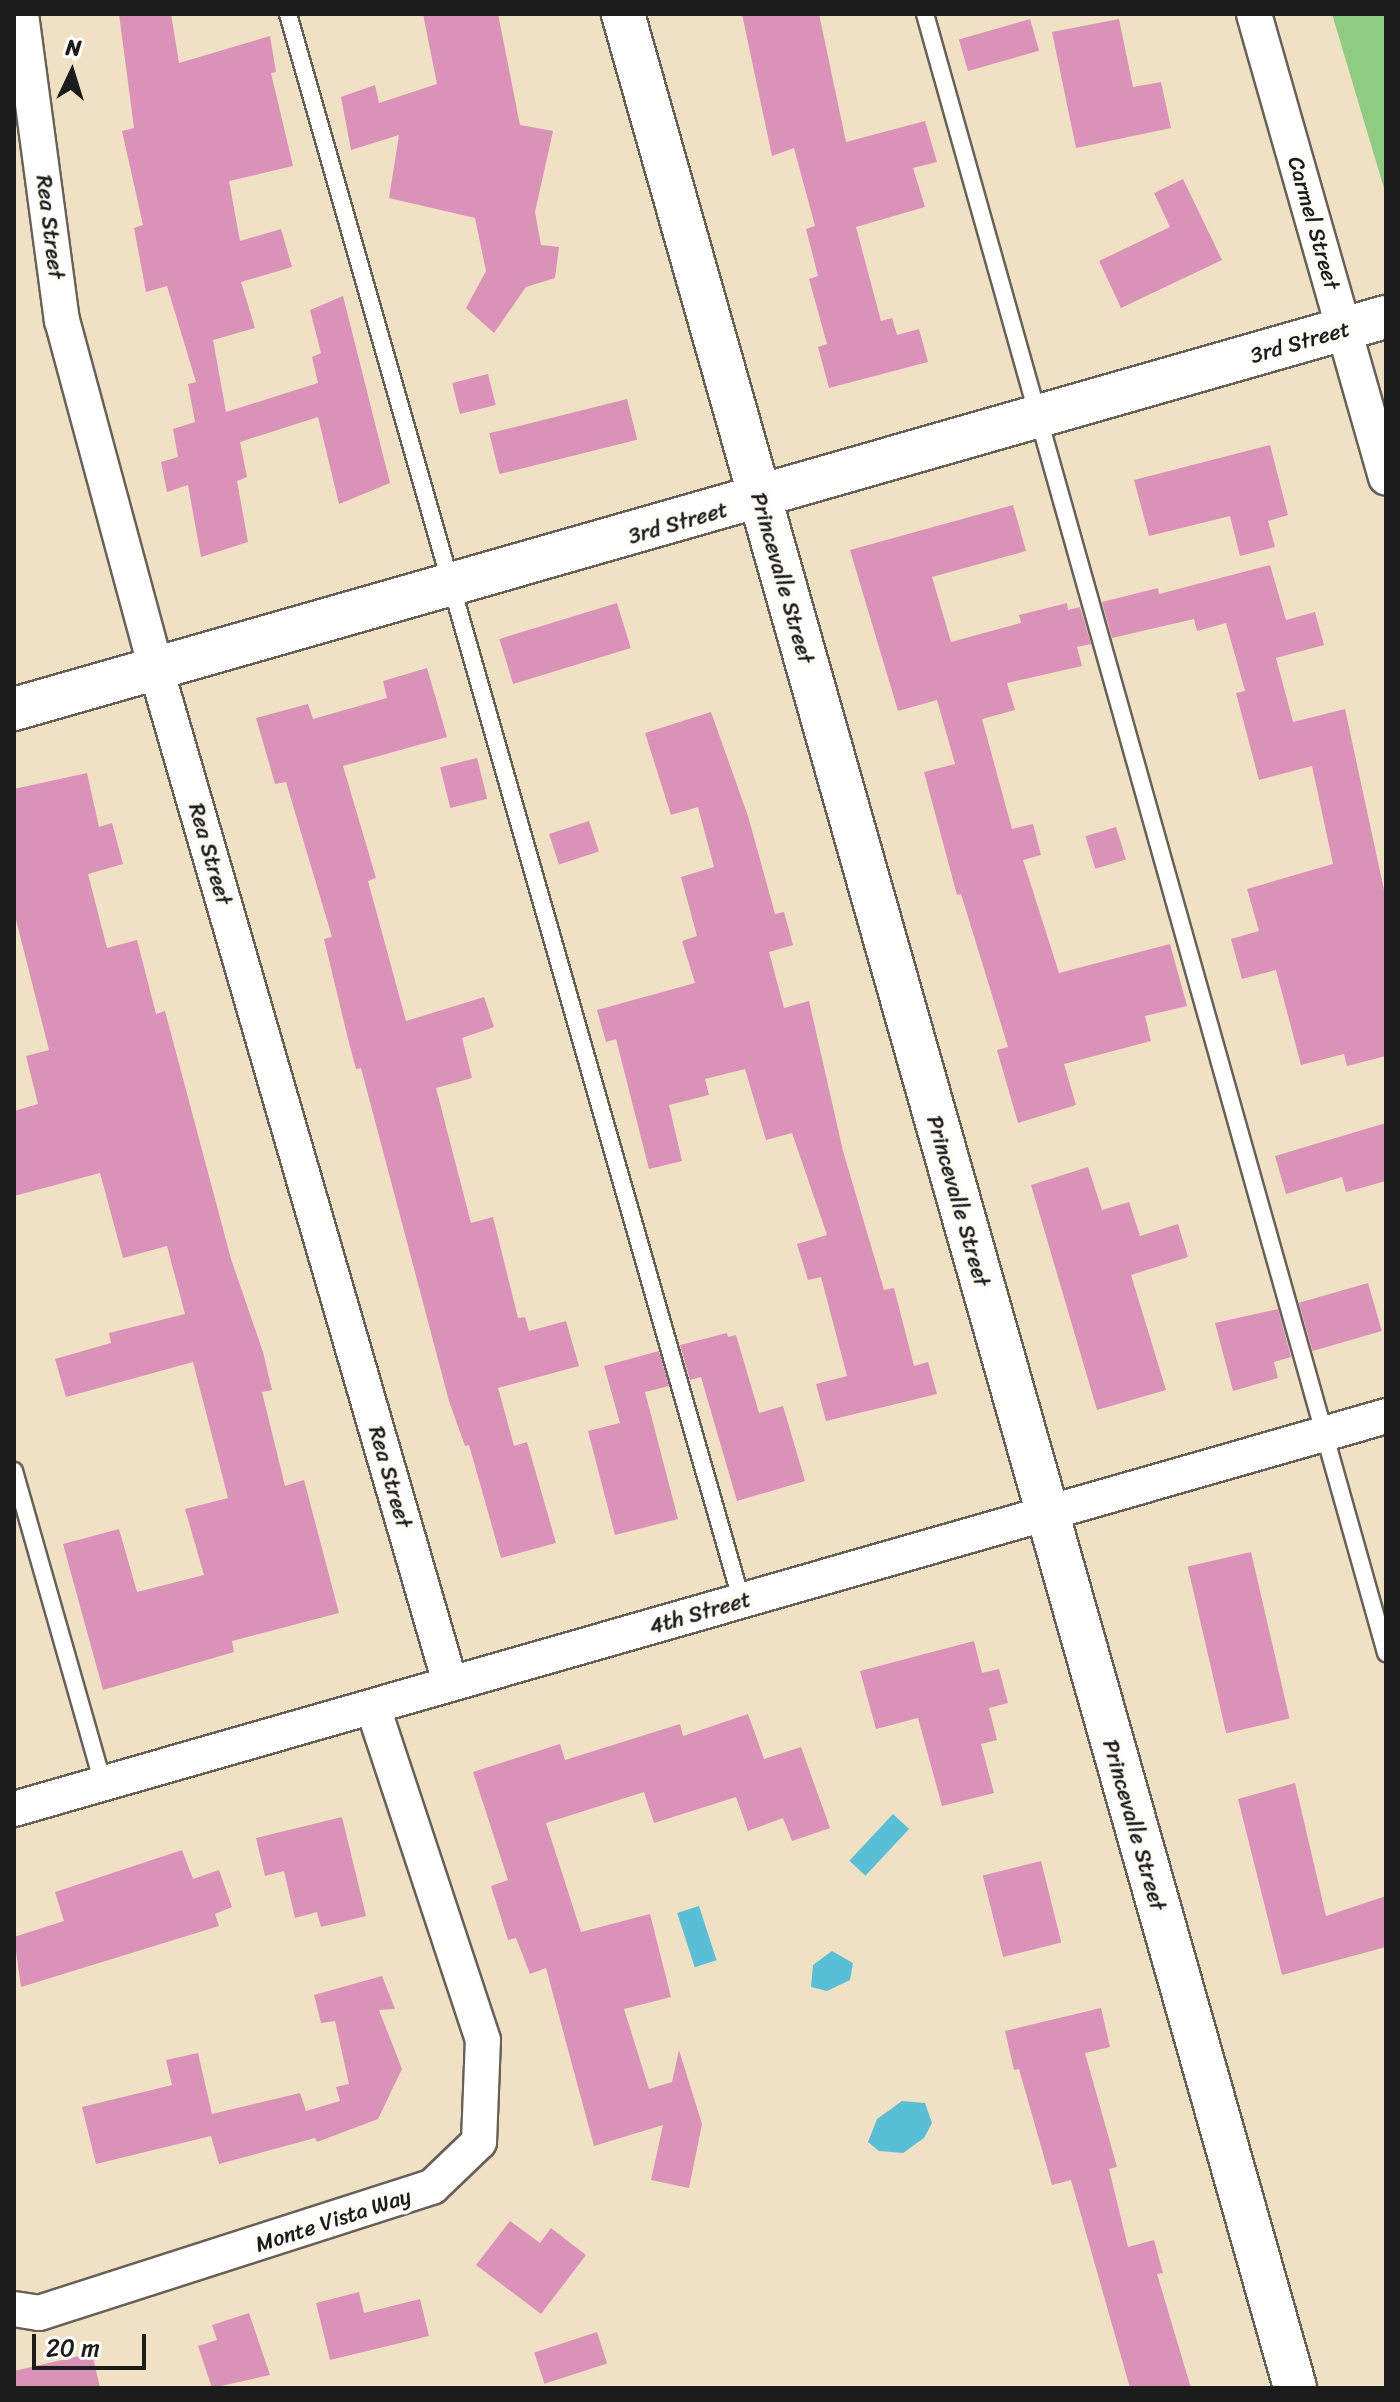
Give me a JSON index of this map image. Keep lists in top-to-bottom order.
{
  "streets": {
    "street": [
      "Carmel Street",
      "Rea Street",
      "3rd Street",
      "Princevalle Street",
      "4th Street",
      "Monte Vista Way"
    ]
  },
  "crossings": [
    ["Carmel Street", "3rd Street"],
    ["Rea Street", "3rd Street"],
    ["Rea Street", "4th Street"],
    ["3rd Street", "Princevalle Street"],
    ["Princevalle Street", "4th Street"],
    ["4th Street", "Monte Vista Way"]
  ],
  "scale_bar": "20 m",
  "north": "top"
}
